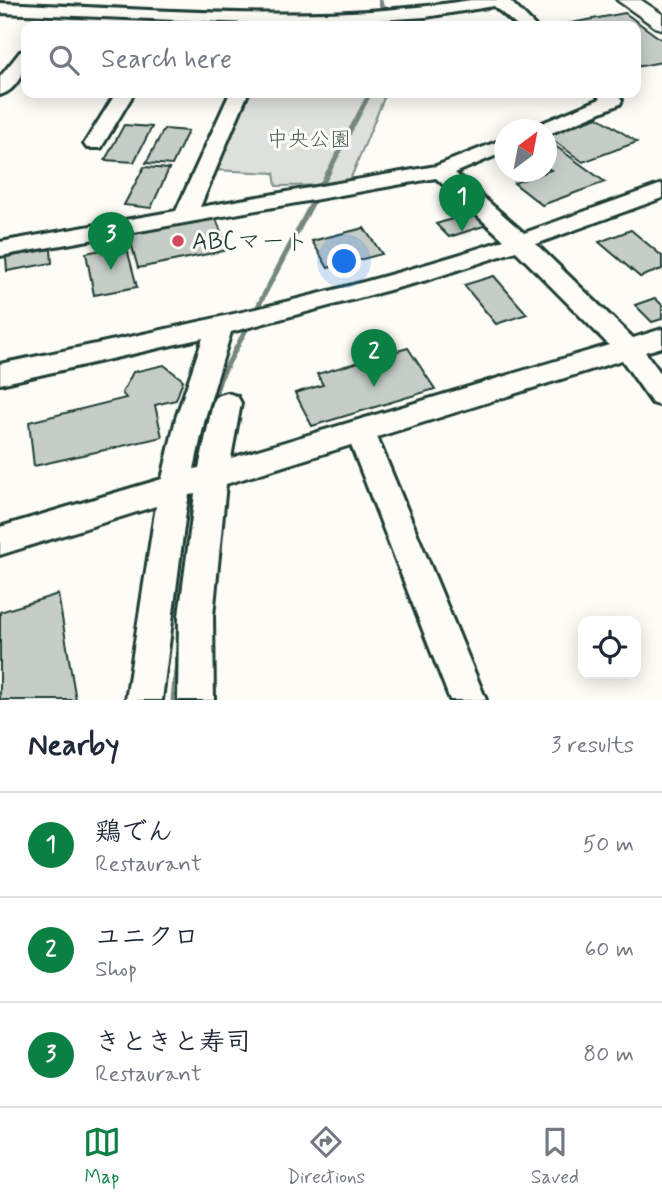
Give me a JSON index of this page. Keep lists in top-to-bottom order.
{
  "parks": ["中央公園"],
  "places": ["ABCマート"],
  "north": "top right",
  "page": {
    "search": "Search here",
    "pins": ["1", "3", "2"],
    "heading": ["Nearby", "3 results"],
    "list": [
      {
        "mark": "1",
        "name": "鶏でん",
        "note": "Restaurant",
        "value": "50 m"
      },
      {
        "mark": "2",
        "name": "ユニクロ",
        "note": "Shop",
        "value": "60 m"
      },
      {
        "mark": "3",
        "name": "きときと寿司",
        "note": "Restaurant",
        "value": "80 m"
      }
    ],
    "nav": ["Map", "Directions", "Saved"]
  }
}
